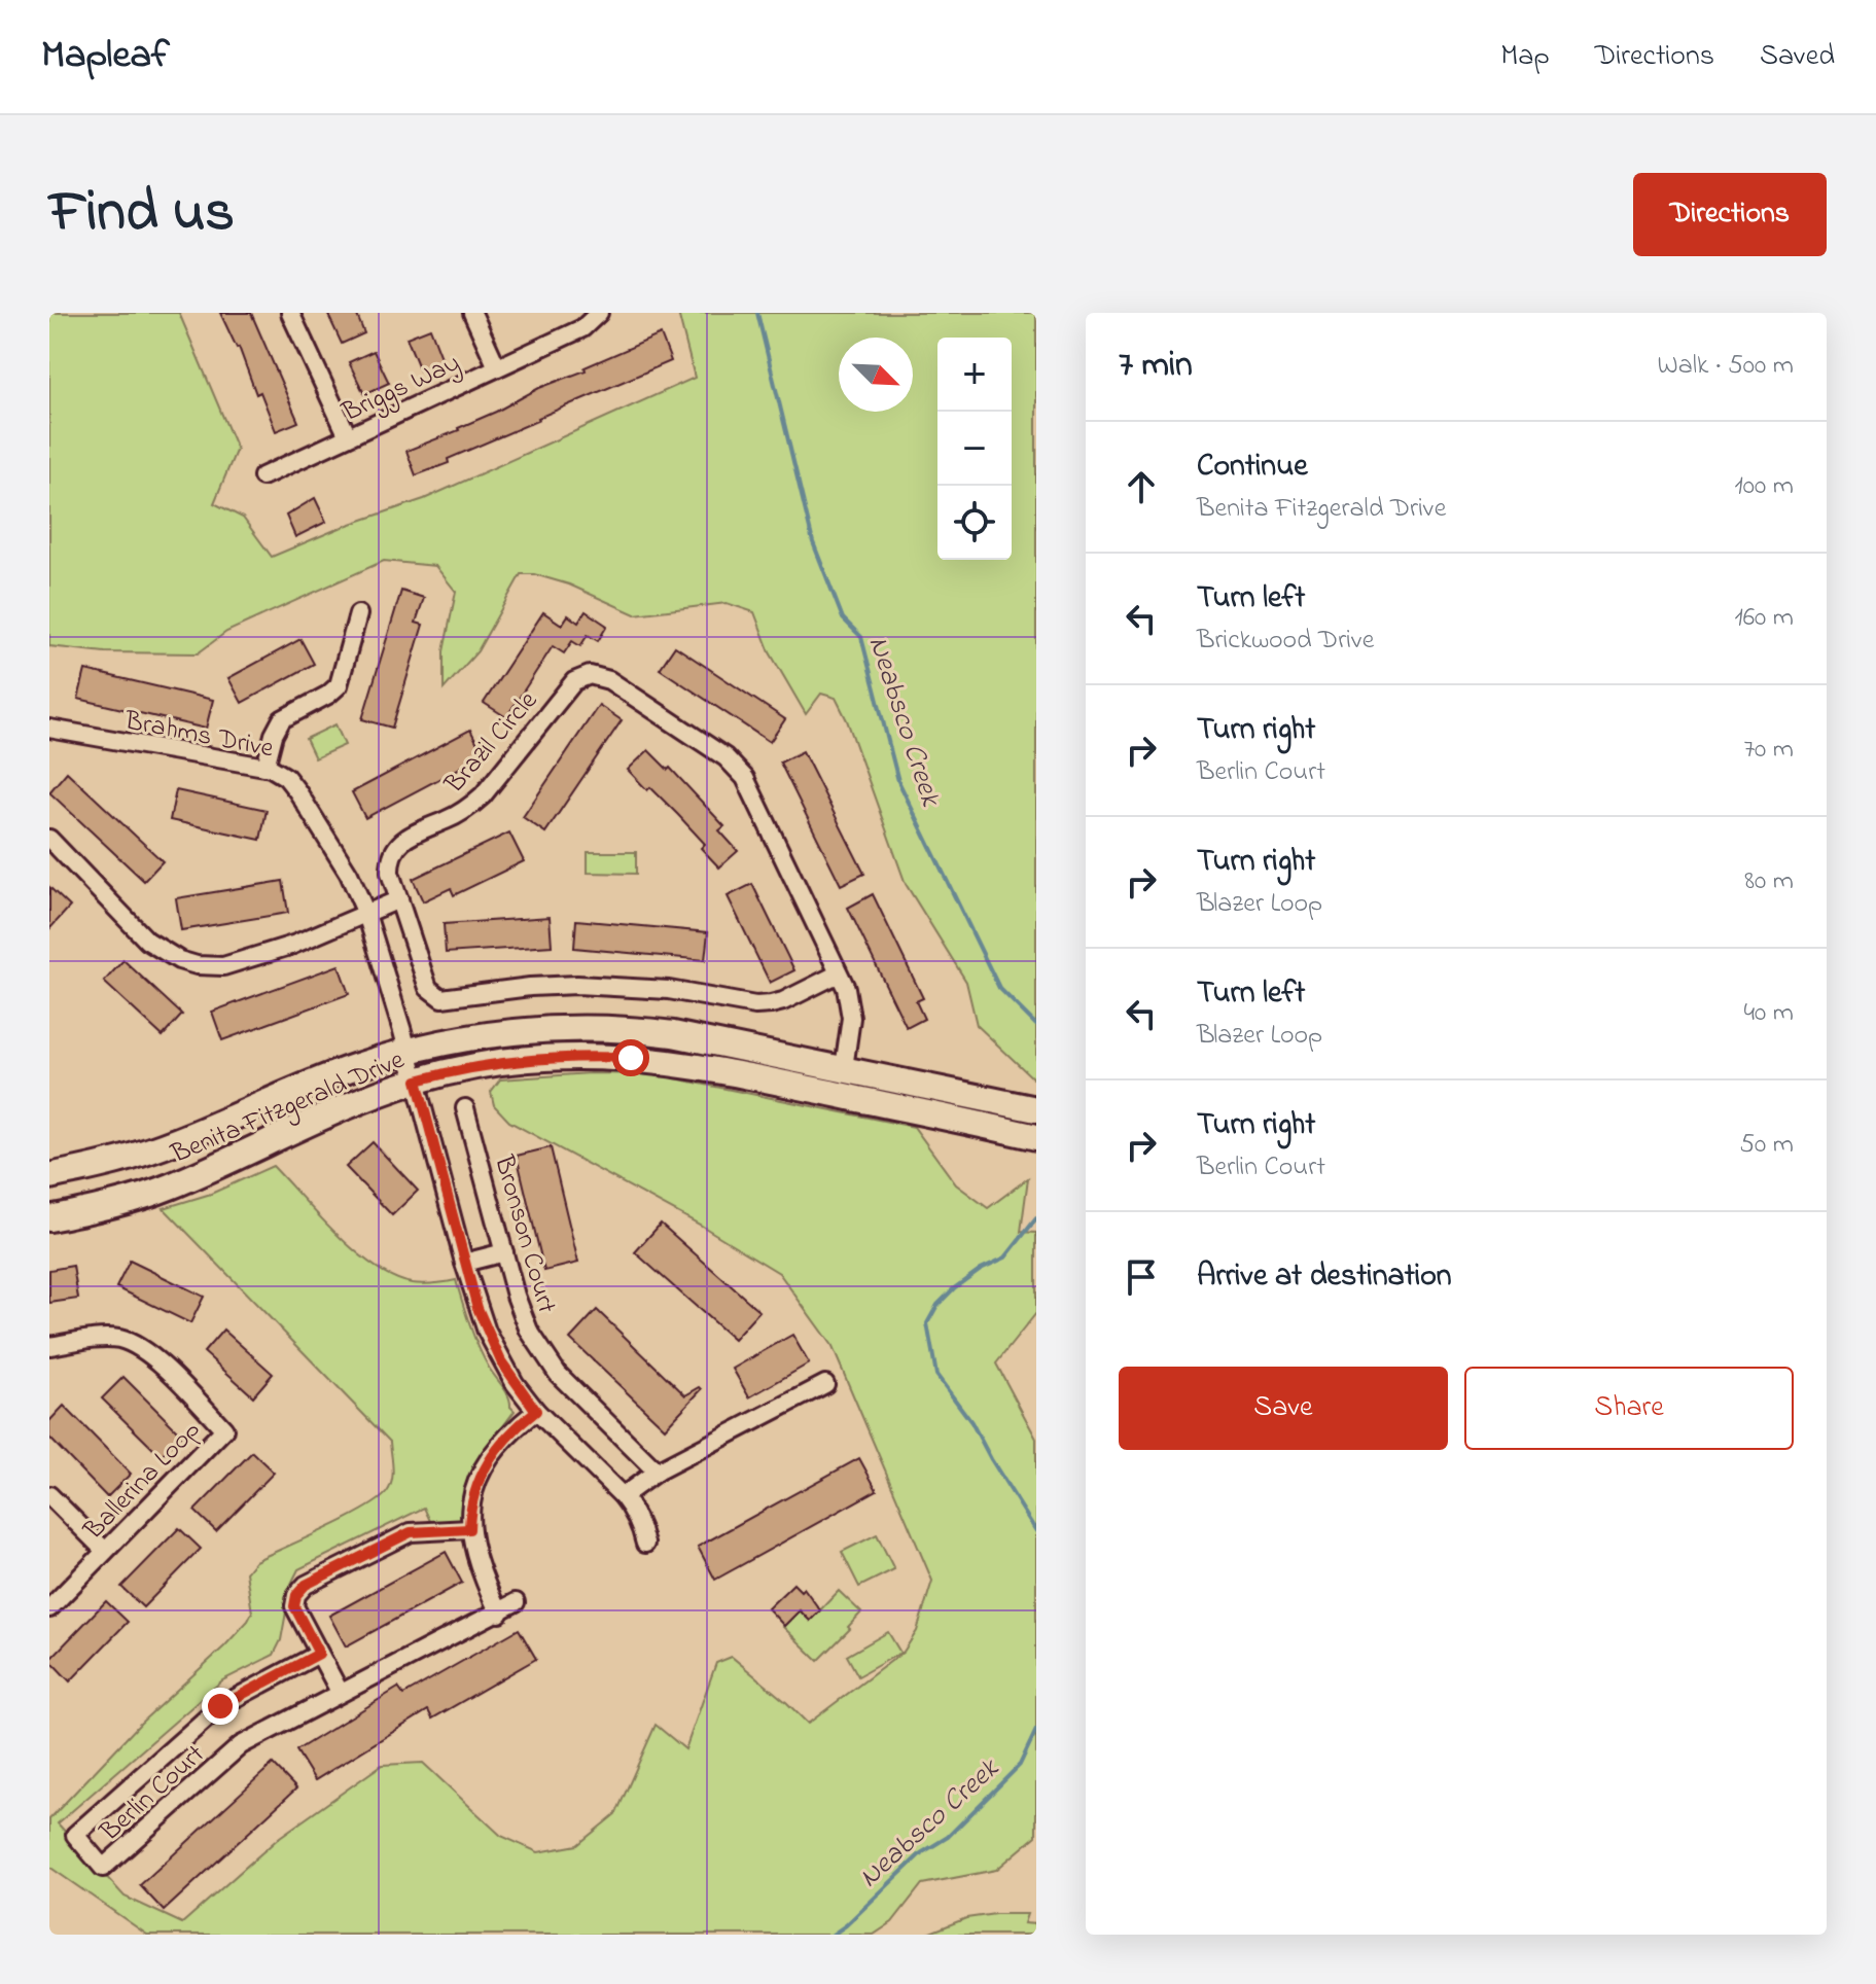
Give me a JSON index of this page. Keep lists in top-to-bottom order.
{
  "streets": {
    "main road": ["Benita Fitzgerald Drive"],
    "street": [
      "Briggs Way",
      "Brahms Drive",
      "Brazil Circle",
      "Bronson Court",
      "Ballerina Loop",
      "Berlin Court"
    ]
  },
  "crossings": [
    ["Brahms Drive", "Benita Fitzgerald Drive"],
    ["Brazil Circle", "Benita Fitzgerald Drive"]
  ],
  "water": ["Neabsco Creek"],
  "north": "bottom right",
  "page": {
    "header": "Mapleaf",
    "nav": ["Map", "Directions", "Saved"],
    "title": "Find us",
    "buttons": [
      "Directions",
      ["Save", "Share"]
    ],
    "heading": ["7 min", "Walk · 500 m"],
    "map_buttons": ["+", "−"],
    "list": [
      ["Continue", "Benita Fitzgerald Drive", "100 m"],
      ["Turn left", "Brickwood Drive", "160 m"],
      ["Turn right", "Berlin Court", "70 m"],
      ["Turn right", "Blazer Loop", "80 m"],
      ["Turn left", "Blazer Loop", "40 m"],
      ["Turn right", "Berlin Court", "50 m"],
      "Arrive at destination"
    ]
  }
}
